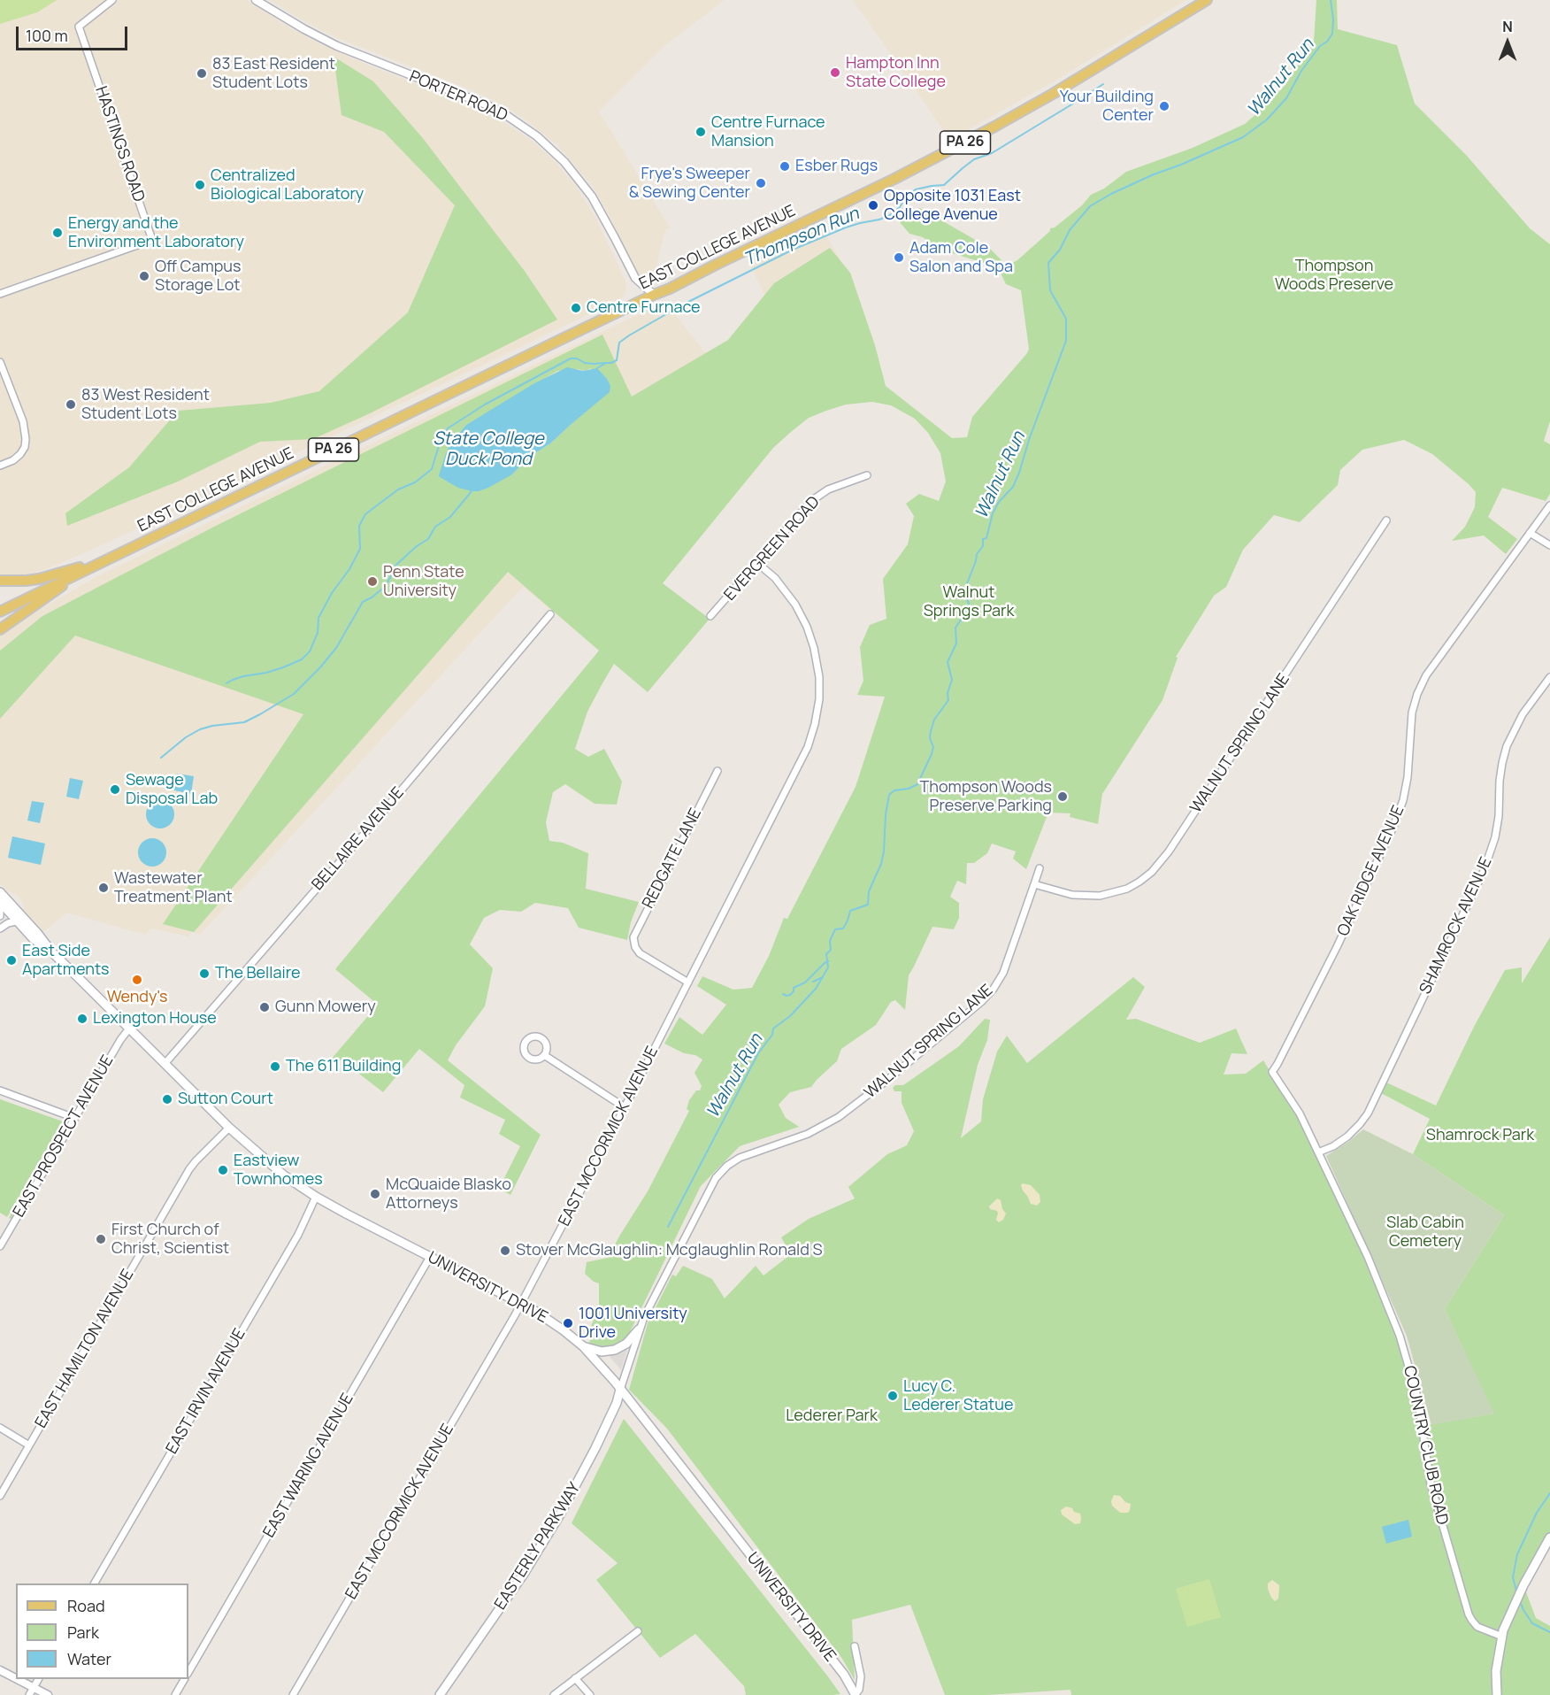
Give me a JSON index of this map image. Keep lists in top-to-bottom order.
{
  "streets": {
    "main road": [
      "PA 26",
      "EAST COLLEGE AVENUE",
      "UNIVERSITY DRIVE",
      "EASTERLY PARKWAY"
    ],
    "street": [
      "PORTER ROAD",
      "HASTINGS ROAD",
      "EVERGREEN ROAD",
      "WALNUT SPRING LANE",
      "BELLAIRE AVENUE",
      "REDGATE LANE",
      "OAK RIDGE AVENUE",
      "SHAMROCK AVENUE",
      "EAST PROSPECT AVENUE",
      "EAST MCCORMICK AVENUE",
      "EAST HAMILTON AVENUE",
      "EAST IRVIN AVENUE",
      "COUNTRY CLUB ROAD",
      "EAST WARING AVENUE"
    ]
  },
  "crossings": [
    ["PORTER ROAD", "EAST COLLEGE AVENUE"],
    ["EVERGREEN ROAD", "EAST MCCORMICK AVENUE"],
    ["WALNUT SPRING LANE", "UNIVERSITY DRIVE"],
    ["WALNUT SPRING LANE", "EASTERLY PARKWAY"],
    ["BELLAIRE AVENUE", "UNIVERSITY DRIVE"],
    ["REDGATE LANE", "EAST MCCORMICK AVENUE"],
    ["OAK RIDGE AVENUE", "COUNTRY CLUB ROAD"],
    ["SHAMROCK AVENUE", "COUNTRY CLUB ROAD"],
    ["EAST PROSPECT AVENUE", "UNIVERSITY DRIVE"],
    ["EAST MCCORMICK AVENUE", "UNIVERSITY DRIVE"],
    ["UNIVERSITY DRIVE", "EAST HAMILTON AVENUE"],
    ["UNIVERSITY DRIVE", "EAST IRVIN AVENUE"],
    ["UNIVERSITY DRIVE", "EAST WARING AVENUE"],
    ["UNIVERSITY DRIVE", "EASTERLY PARKWAY"]
  ],
  "water": ["Walnut Run", "Thompson Run", "State College Duck Pond"],
  "parks": [
    "Thompson Woods Preserve",
    "Walnut Springs Park",
    "Shamrock Park",
    "Slab Cabin Cemetery",
    "Lederer Park"
  ],
  "places": [
    "Hampton Inn State College",
    "83 East Resident Student Lots",
    "Your Building Center",
    "Centre Furnace Mansion",
    "Esber Rugs",
    "Frye's Sweeper & Sewing Center",
    "Centralized Biological Laboratory",
    "Opposite 1031 East College Avenue",
    "Energy and the Environment Laboratory",
    "Adam Cole Salon and Spa",
    "Off Campus Storage Lot",
    "Centre Furnace",
    "83 West Resident Student Lots",
    "Penn State University",
    "Sewage Disposal Lab",
    "Thompson Woods Preserve Parking",
    "Wastewater Treatment Plant",
    "East Side Apartments",
    "The Bellaire",
    "Wendy's",
    "Gunn Mowery",
    "Lexington House",
    "The 611 Building",
    "Sutton Court",
    "Eastview Townhomes",
    "McQuaide Blasko Attorneys",
    "First Church of Christ, Scientist",
    "Stover McGlaughlin: Mcglaughlin Ronald S",
    "1001 University Drive",
    "Lucy C. Lederer Statue"
  ],
  "legend": ["Road", "Park", "Water"],
  "scale_bar": "100 m",
  "north": "top"
}
